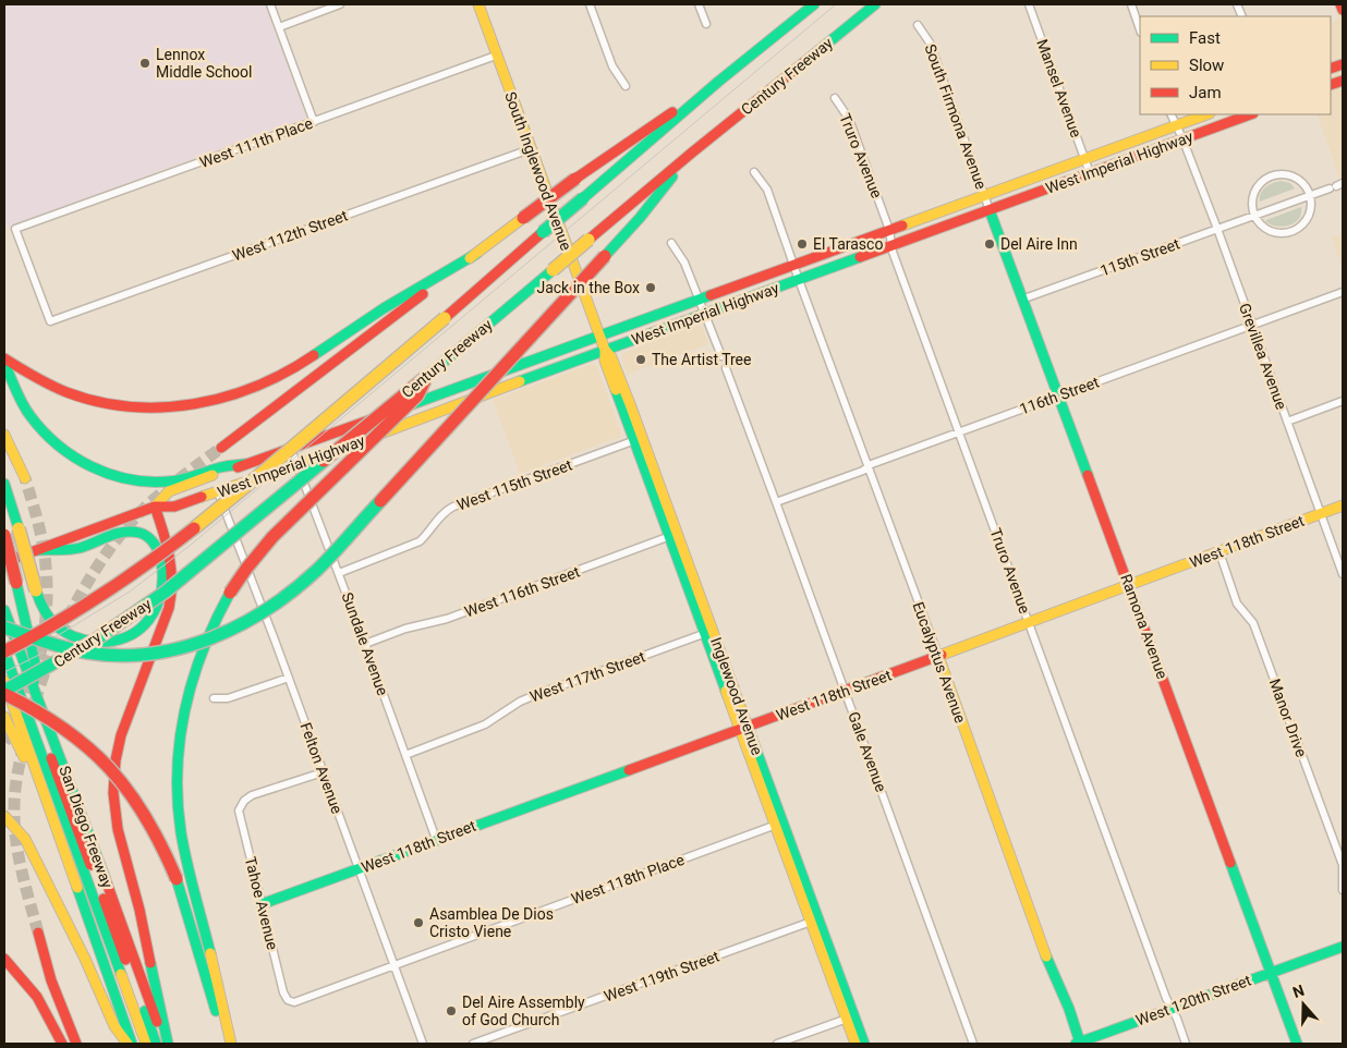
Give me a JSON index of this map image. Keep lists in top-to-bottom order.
{
  "streets": {
    "main road": [
      "Century Freeway",
      "West Imperial Highway",
      "South Inglewood Avenue",
      "West 118th Street",
      "Ramona Avenue",
      "Eucalyptus Avenue",
      "Inglewood Avenue",
      "San Diego Freeway",
      "West 120th Street"
    ],
    "street": [
      "Mansel Avenue",
      "South Firmona Avenue",
      "West 111th Place",
      "Truro Avenue",
      "West 112th Street",
      "115th Street",
      "Grevillea Avenue",
      "116th Street",
      "West 115th Street",
      "West 116th Street",
      "Sundale Avenue",
      "West 117th Street",
      "Manor Drive",
      "Gale Avenue",
      "Felton Avenue",
      "West 118th Place",
      "Tahoe Avenue",
      "West 119th Street"
    ]
  },
  "crossings": [
    ["Mansel Avenue", "West Imperial Highway"],
    ["South Firmona Avenue", "West Imperial Highway"],
    ["South Firmona Avenue", "Ramona Avenue"],
    ["West 111th Place", "South Inglewood Avenue"],
    ["West 111th Place", "West 112th Street"],
    ["Truro Avenue", "West Imperial Highway"],
    ["Truro Avenue", "116th Street"],
    ["Truro Avenue", "West 118th Street"],
    ["Truro Avenue", "West 120th Street"],
    ["West Imperial Highway", "South Inglewood Avenue"],
    ["West Imperial Highway", "Grevillea Avenue"],
    ["West Imperial Highway", "Ramona Avenue"],
    ["West Imperial Highway", "Sundale Avenue"],
    ["West Imperial Highway", "Eucalyptus Avenue"],
    ["West Imperial Highway", "Inglewood Avenue"],
    ["West Imperial Highway", "Felton Avenue"],
    ["South Inglewood Avenue", "West 112th Street"],
    ["South Inglewood Avenue", "Inglewood Avenue"],
    ["115th Street", "Grevillea Avenue"],
    ["115th Street", "Ramona Avenue"],
    ["Grevillea Avenue", "116th Street"],
    ["Grevillea Avenue", "West 118th Street"],
    ["116th Street", "Ramona Avenue"],
    ["116th Street", "Eucalyptus Avenue"],
    ["116th Street", "Gale Avenue"],
    ["West 115th Street", "Sundale Avenue"],
    ["West 115th Street", "Inglewood Avenue"],
    ["West 118th Street", "Ramona Avenue"],
    ["West 118th Street", "Sundale Avenue"],
    ["West 118th Street", "Eucalyptus Avenue"],
    ["West 118th Street", "Inglewood Avenue"],
    ["West 118th Street", "Manor Drive"],
    ["West 118th Street", "Gale Avenue"],
    ["West 118th Street", "Felton Avenue"],
    ["West 118th Street", "Tahoe Avenue"],
    ["West 116th Street", "Sundale Avenue"],
    ["West 116th Street", "Inglewood Avenue"],
    ["Ramona Avenue", "West 120th Street"],
    ["Sundale Avenue", "West 117th Street"],
    ["Eucalyptus Avenue", "West 120th Street"],
    ["West 117th Street", "Inglewood Avenue"],
    ["Inglewood Avenue", "West 118th Place"],
    ["Inglewood Avenue", "West 119th Street"],
    ["Felton Avenue", "West 118th Place"],
    ["Felton Avenue", "Tahoe Avenue"],
    ["West 118th Place", "Tahoe Avenue"]
  ],
  "places": [
    "Lennox Middle School",
    "El Tarasco",
    "Del Aire Inn",
    "Jack in the Box",
    "The Artist Tree",
    "Asamblea De Dios Cristo Viene",
    "Del Aire Assembly of God Church"
  ],
  "legend": ["Fast", "Slow", "Jam"],
  "north": "top"
}
